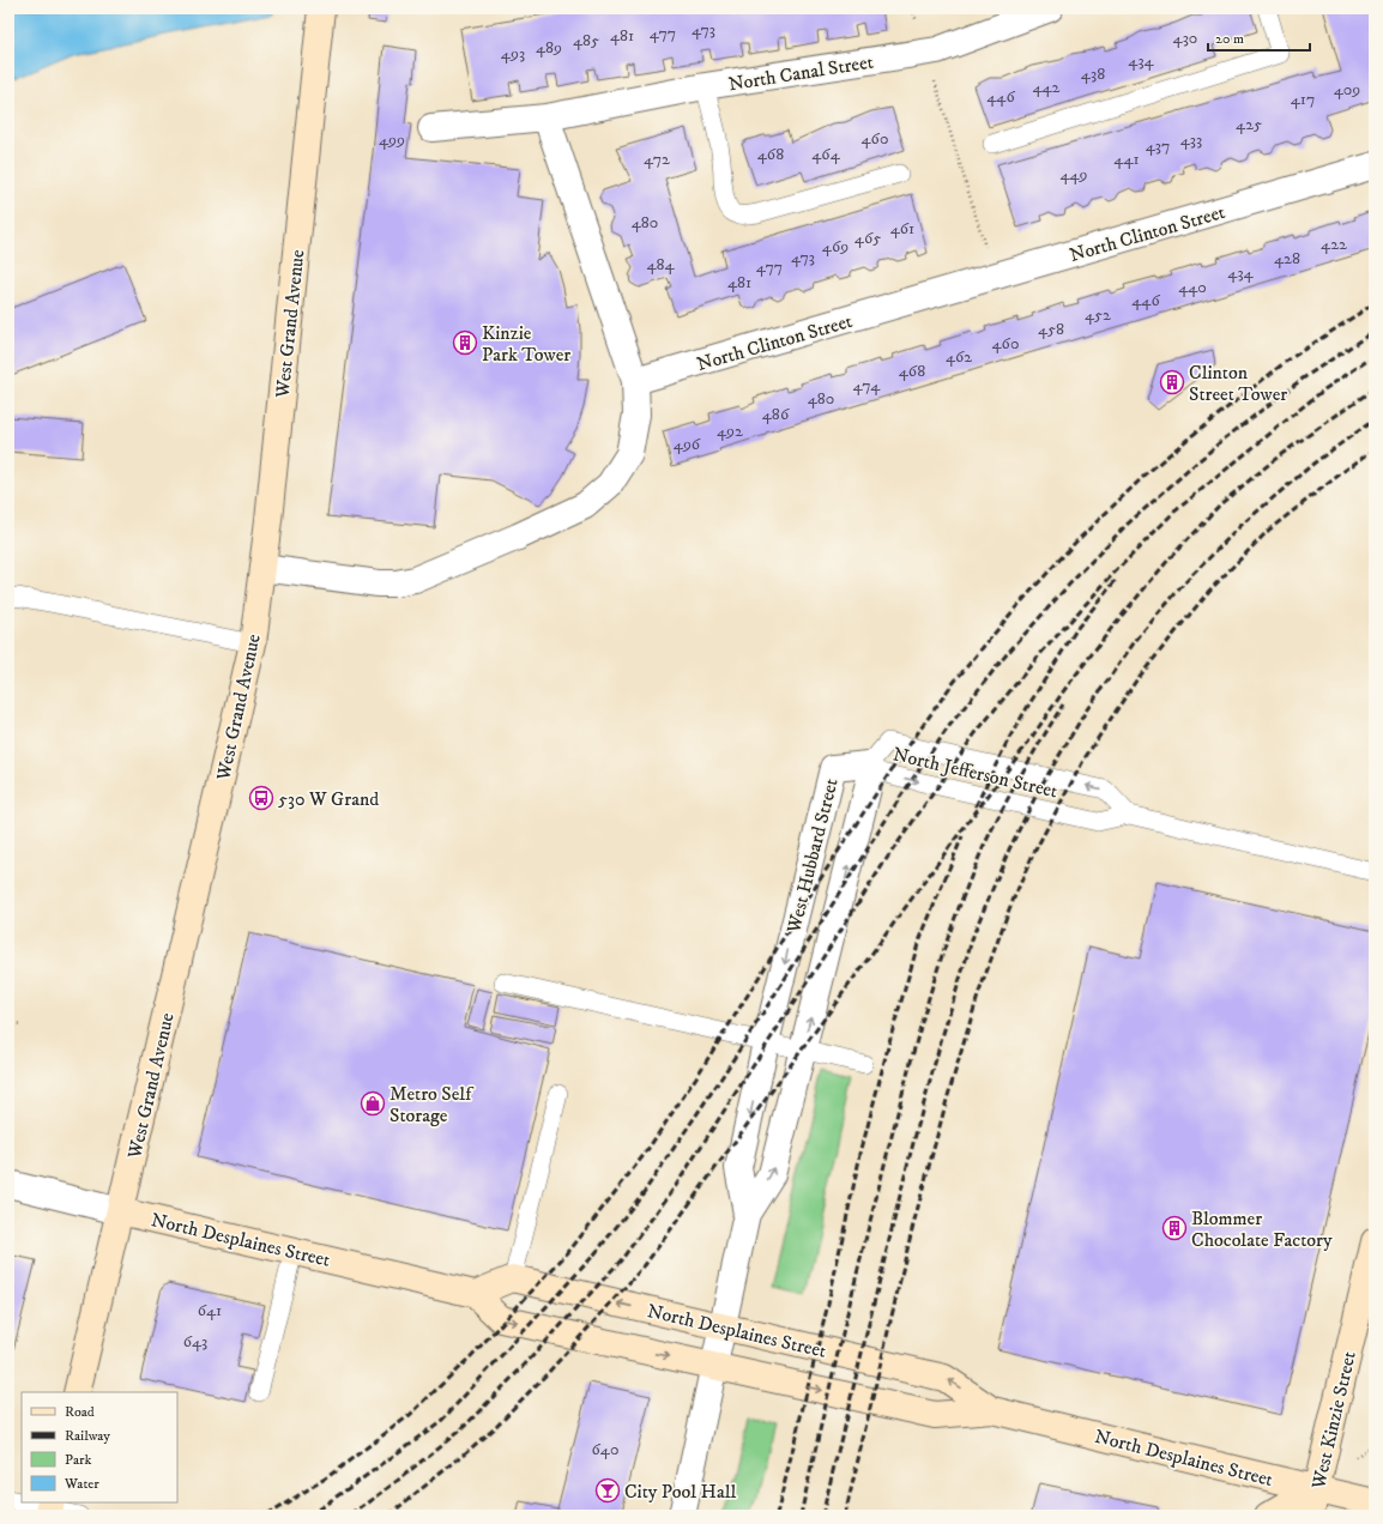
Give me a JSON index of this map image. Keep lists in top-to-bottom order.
{
  "streets": {
    "street": [
      "North Canal Street",
      "North Clinton Street",
      "West Grand Avenue",
      "West Hubbard Street",
      "North Desplaines Street",
      "West Kinzie Street"
    ],
    "lane": ["North Jefferson Street"]
  },
  "crossings": [
    ["West Grand Avenue", "North Desplaines Street"],
    ["North Jefferson Street", "West Hubbard Street"],
    ["West Hubbard Street", "North Desplaines Street"],
    ["North Desplaines Street", "West Kinzie Street"]
  ],
  "places": {
    "building": ["Kinzie Park Tower", "Clinton Street Tower", "Blommer Chocolate Factory"],
    "bus stop": ["530 W Grand"],
    "shop": ["Metro Self Storage"],
    "bar": ["City Pool Hall"]
  },
  "house_numbers": [
    "473",
    "477",
    "481",
    "430",
    "485",
    "489",
    "493",
    "434",
    "438",
    "442",
    "409",
    "446",
    "417",
    "425",
    "460",
    "499",
    "433",
    "437",
    "468",
    "464",
    "472",
    "441",
    "449",
    "480",
    "461",
    "465",
    "422",
    "469",
    "473",
    "428",
    "484",
    "477",
    "434",
    "481",
    "440",
    "446",
    "452",
    "458",
    "460",
    "462",
    "468",
    "474",
    "480",
    "486",
    "492",
    "496",
    "641",
    "643",
    "640"
  ],
  "legend": [
    "Road",
    "Railway",
    "Park",
    "Water"
  ],
  "scale_bar": "20 m"
}
